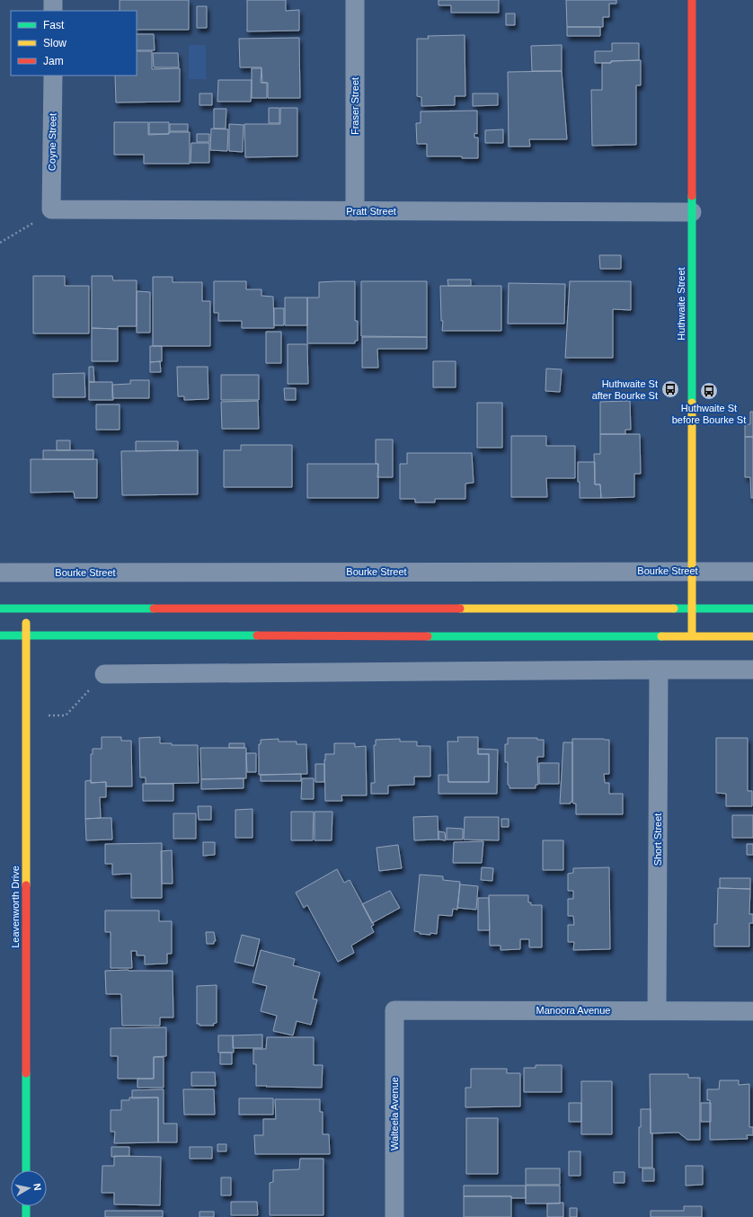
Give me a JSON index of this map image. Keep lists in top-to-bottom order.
{
  "streets": {
    "main road": ["Huthwaite Street", "Leavenworth Drive"],
    "street": [
      "Fraser Street",
      "Coyne Street",
      "Pratt Street",
      "Bourke Street",
      "Short Street",
      "Manoora Avenue",
      "Walteela Avenue"
    ]
  },
  "crossings": [
    ["Fraser Street", "Pratt Street"],
    ["Coyne Street", "Pratt Street"],
    ["Pratt Street", "Huthwaite Street"],
    ["Huthwaite Street", "Bourke Street"],
    ["Short Street", "Manoora Avenue"],
    ["Manoora Avenue", "Walteela Avenue"]
  ],
  "places": {
    "bus stop": ["Huthwaite St after Bourke St", "Huthwaite St before Bourke St"]
  },
  "legend": ["Fast", "Slow", "Jam"],
  "north": "right"
}
